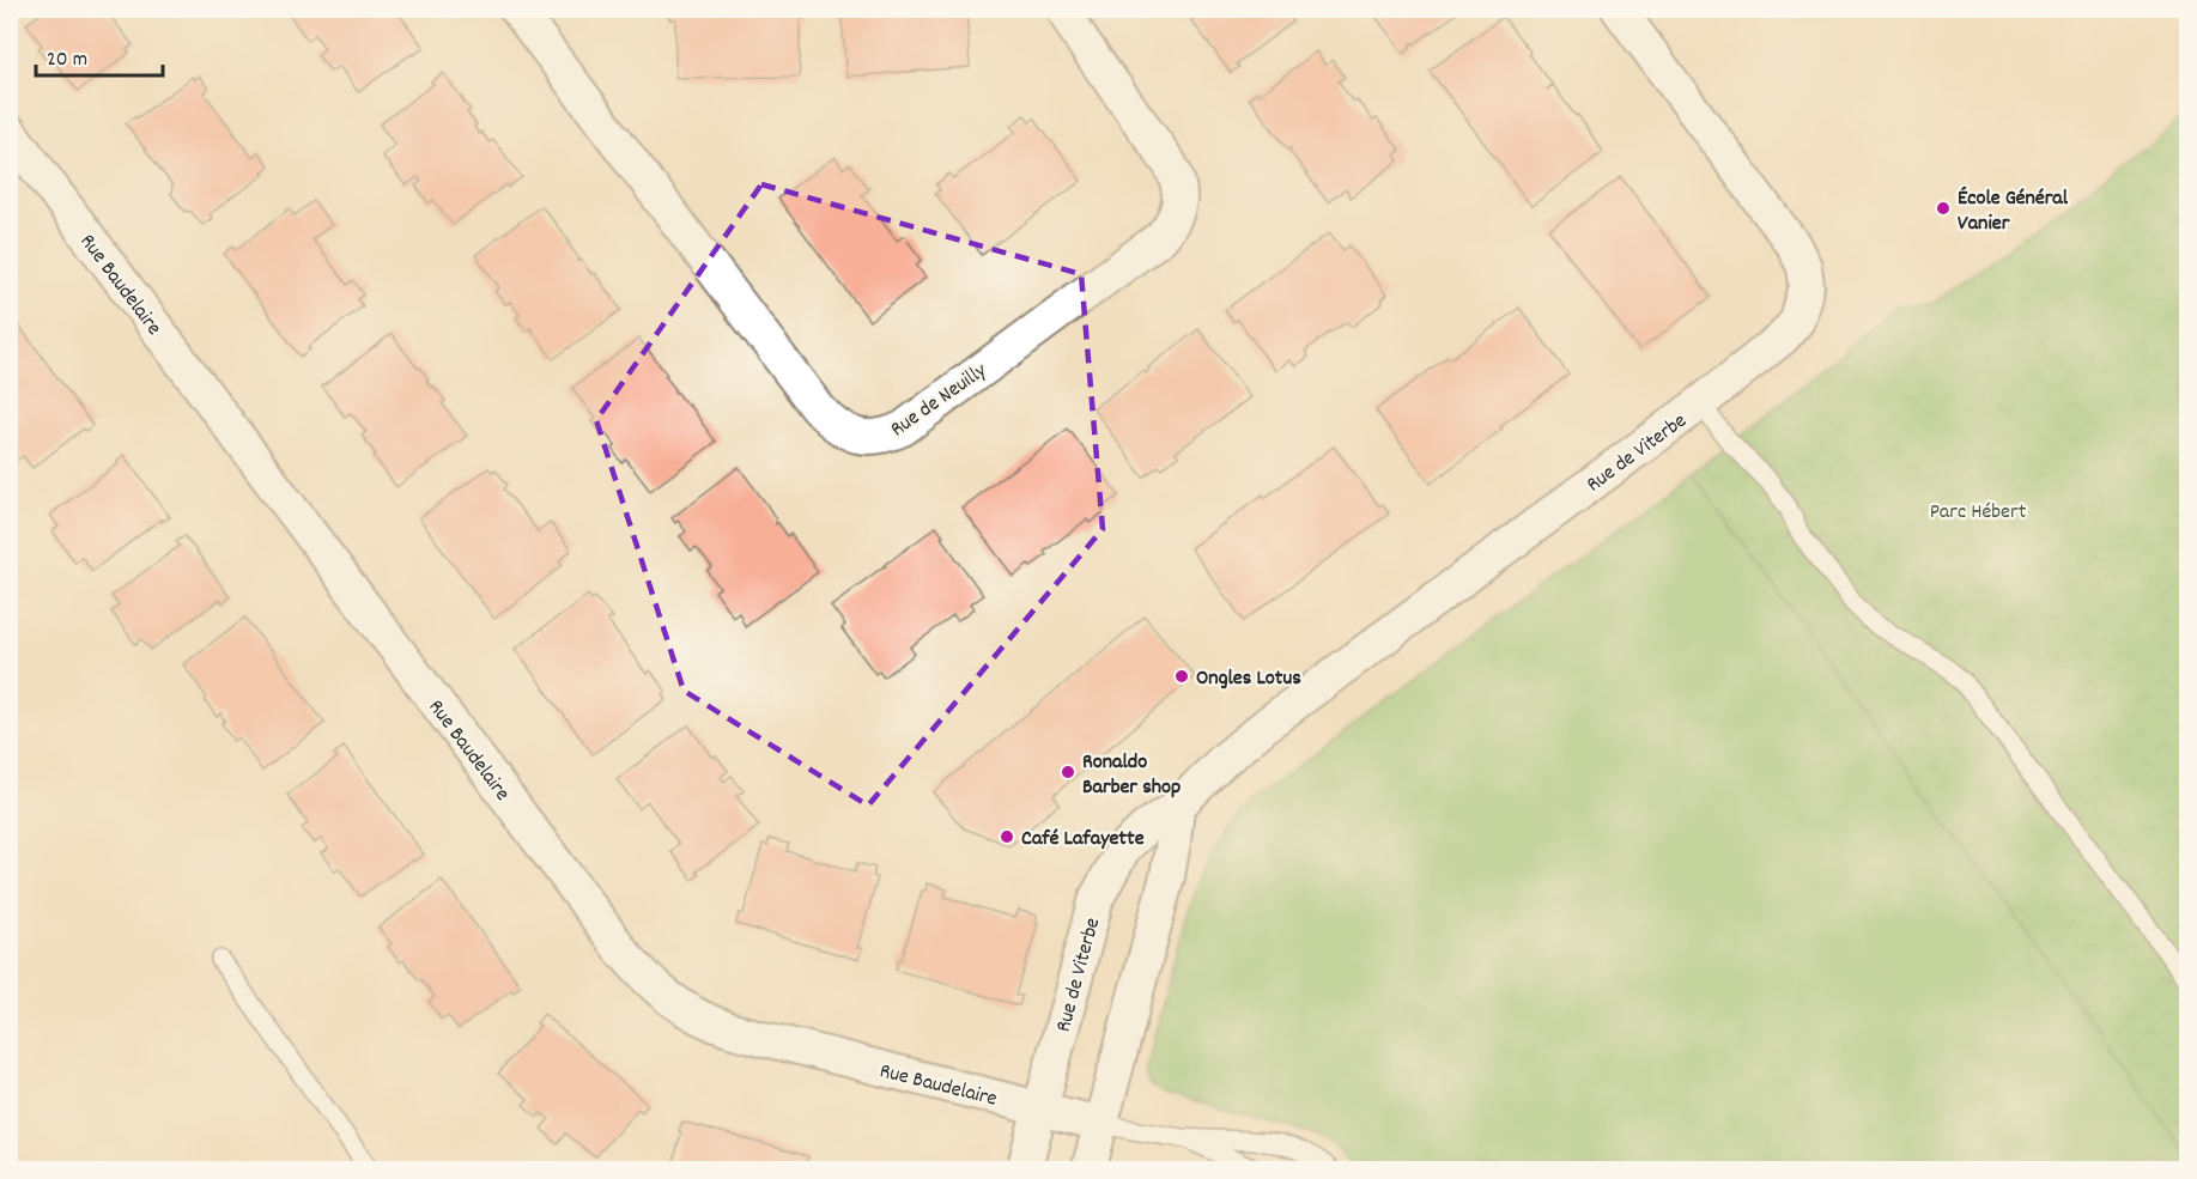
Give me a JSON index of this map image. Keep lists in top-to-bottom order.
{
  "streets": {
    "street": ["Rue Baudelaire", "Rue de Neuilly", "Rue de Viterbe"]
  },
  "crossings": [
    ["Rue Baudelaire", "Rue de Viterbe"]
  ],
  "parks": ["Parc Hébert"],
  "places": [
    "École Général Vanier",
    "Ongles Lotus",
    "Ronaldo Barber shop",
    "Café Lafayette"
  ],
  "scale_bar": "20 m"
}
